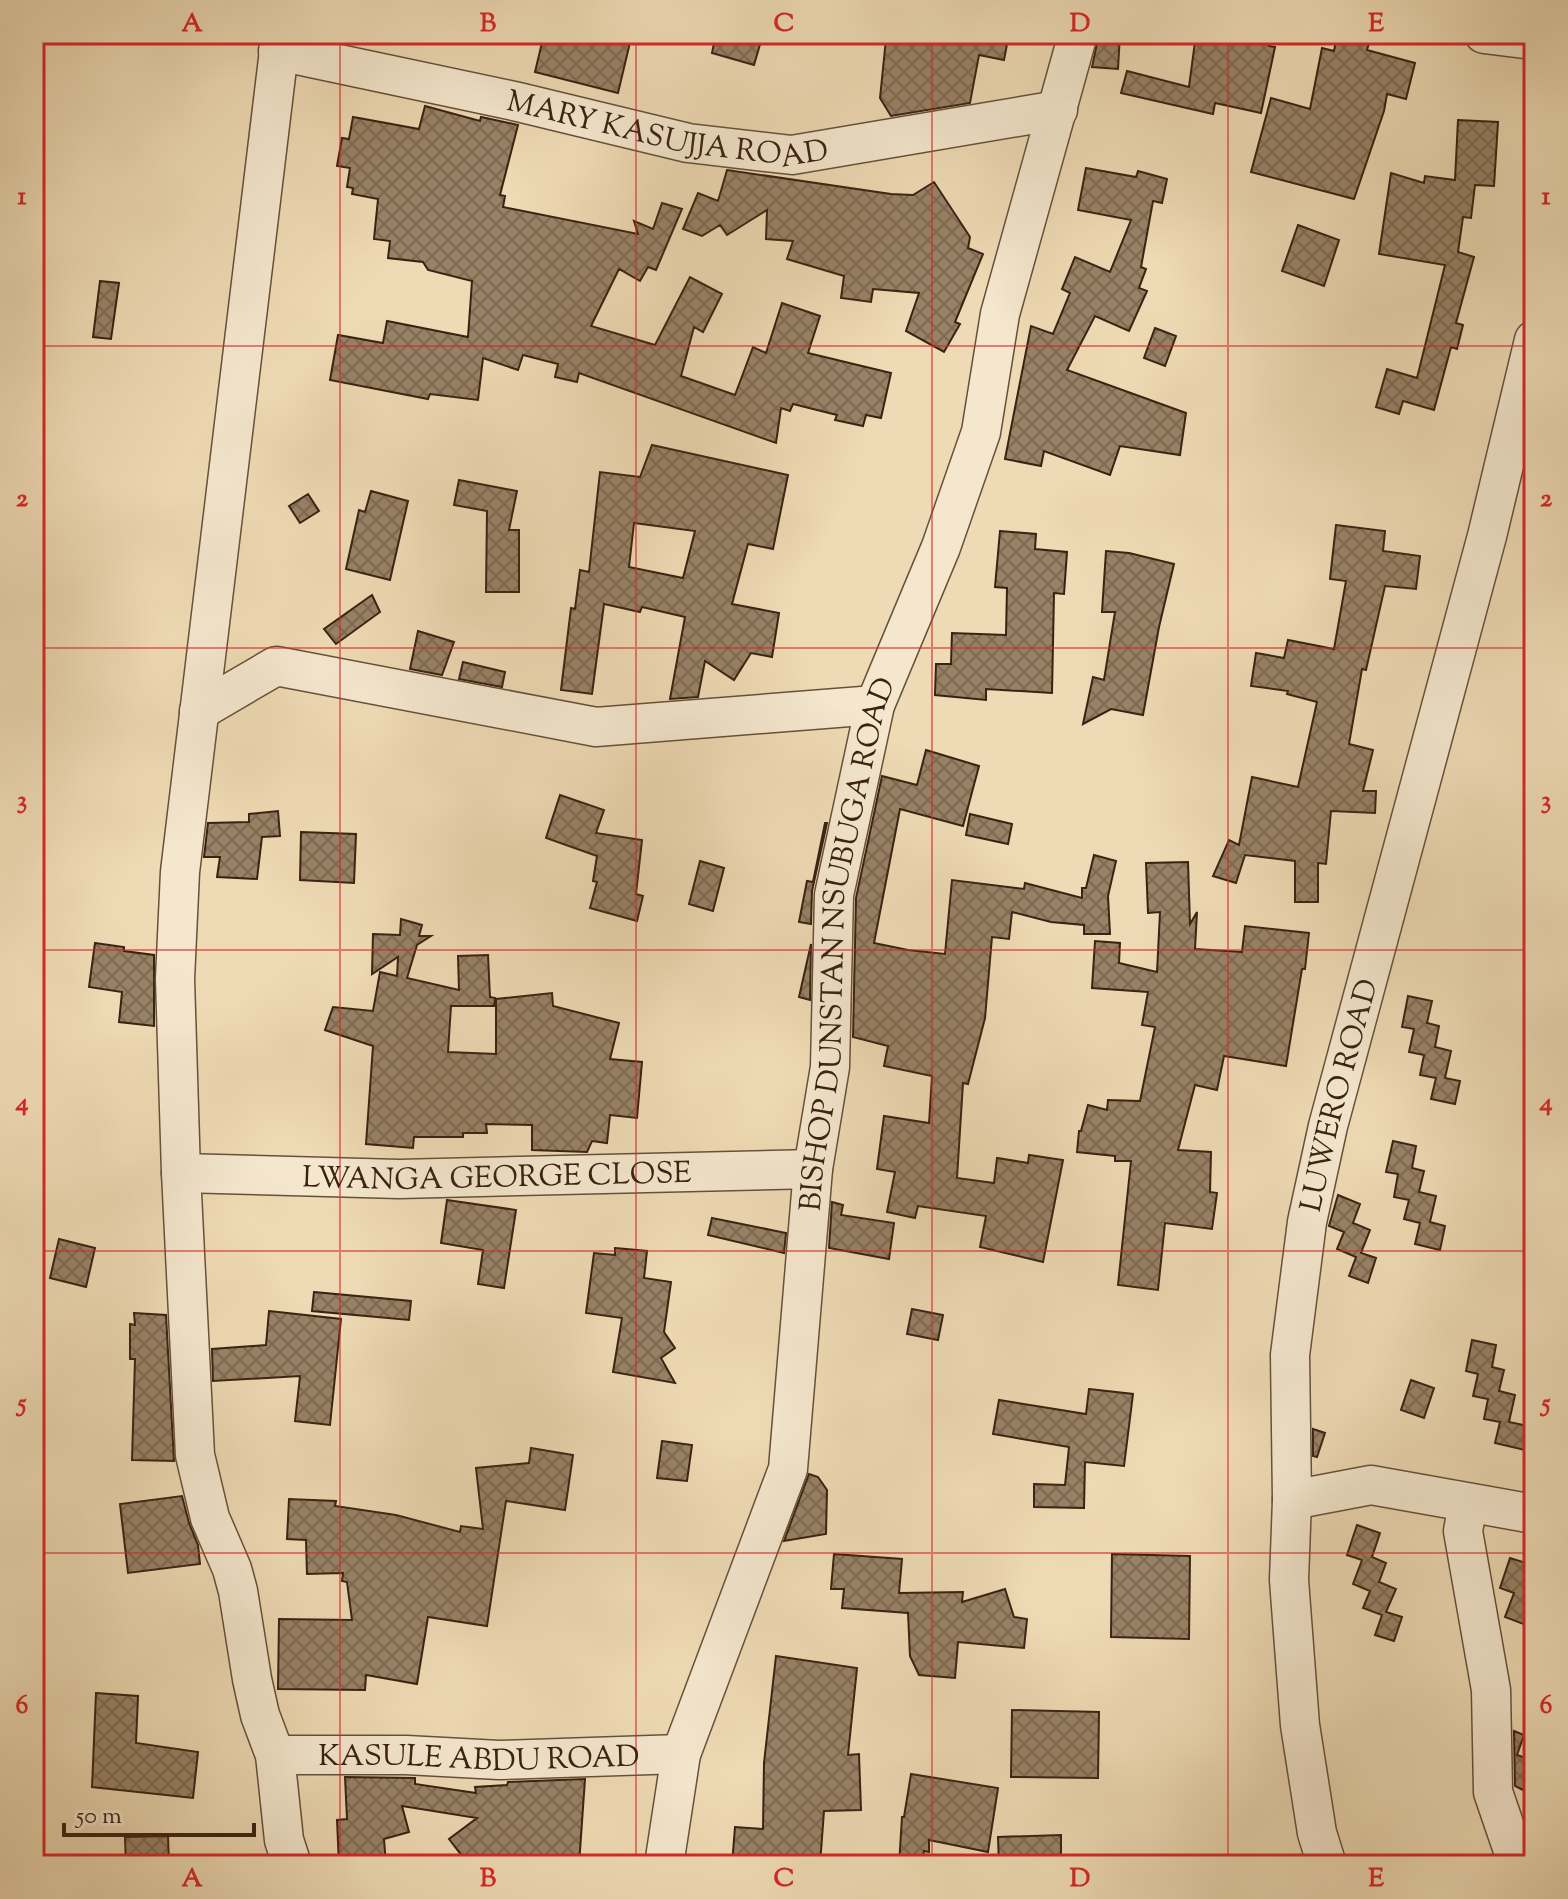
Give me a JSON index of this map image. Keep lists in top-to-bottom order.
{
  "streets": {
    "street": [
      "MARY KASUJJA ROAD",
      "BISHOP DUNSTAN NSUBUGA ROAD",
      "LUWERO ROAD",
      "LWANGA GEORGE CLOSE",
      "KASULE ABDU ROAD"
    ]
  },
  "crossings": [
    ["MARY KASUJJA ROAD", "BISHOP DUNSTAN NSUBUGA ROAD"],
    ["BISHOP DUNSTAN NSUBUGA ROAD", "LWANGA GEORGE CLOSE"],
    ["BISHOP DUNSTAN NSUBUGA ROAD", "KASULE ABDU ROAD"]
  ],
  "scale_bar": "50 m",
  "grid": {
    "columns": [
      "A",
      "B",
      "C",
      "D",
      "E"
    ],
    "rows": [
      "1",
      "2",
      "3",
      "4",
      "5",
      "6"
    ]
  }
}
